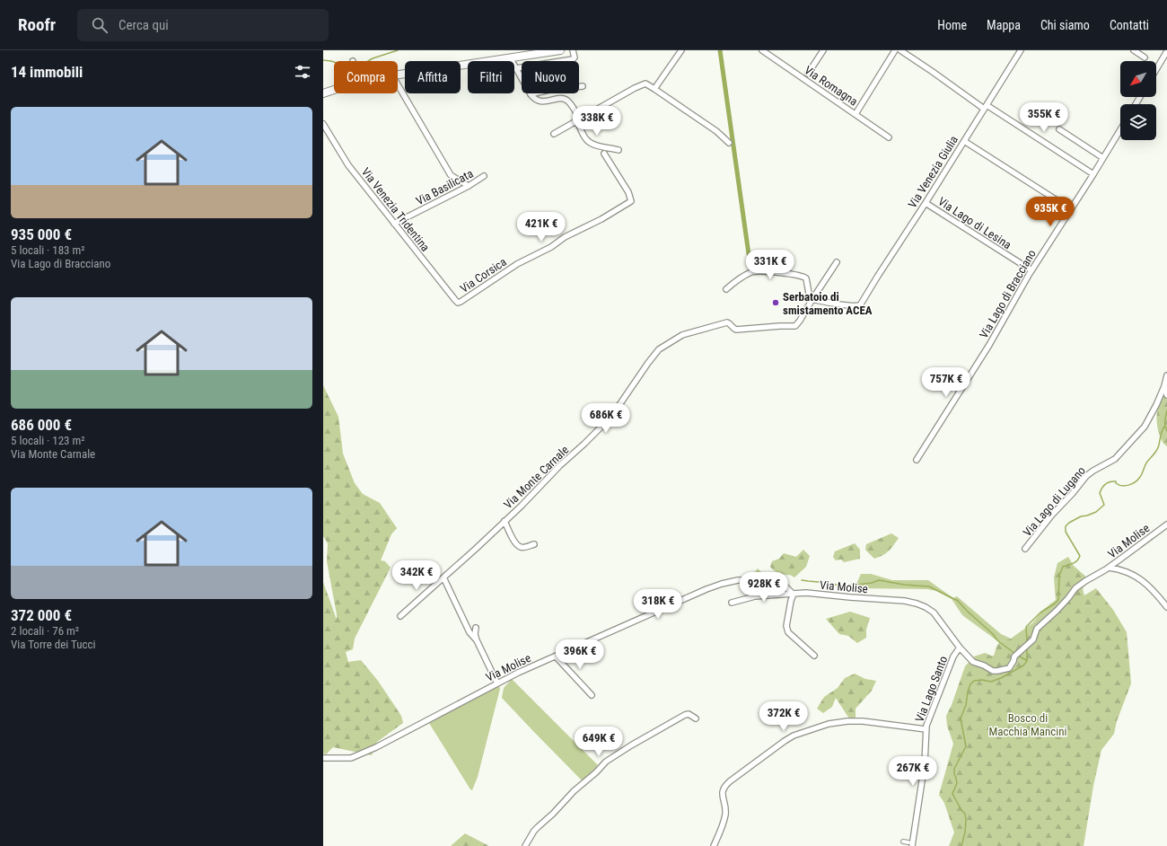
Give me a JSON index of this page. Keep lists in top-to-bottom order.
{
  "streets": {
    "street": [
      "Via Romagna",
      "Via Venezia Giulia",
      "Via Basilicata",
      "Via Venezia Tridentina",
      "Via Lago di Lesina",
      "Via Corsica",
      "Via Lago di Bracciano",
      "Via Monte Carnale",
      "Via Lago di Lugano",
      "Via Molise",
      "Via Lago Santo"
    ]
  },
  "crossings": [
    ["Via Venezia Giulia", "Via Lago di Lesina"],
    ["Via Venezia Giulia", "Via Monte Carnale"],
    ["Via Basilicata", "Via Venezia Tridentina"],
    ["Via Venezia Tridentina", "Via Corsica"],
    ["Via Lago di Lesina", "Via Lago di Bracciano"],
    ["Via Molise", "Via Lago Santo"]
  ],
  "parks": ["Bosco di Macchia Mancini"],
  "places": ["Serbatoio di smistamento ACEA"],
  "north": "bottom left",
  "page": {
    "header": "Roofr",
    "search": "Cerca qui",
    "nav": [
      "Home",
      "Mappa",
      "Chi siamo",
      "Contatti"
    ],
    "heading": "14 immobili",
    "chip": [
      "Compra",
      "Affitta",
      "Filtri",
      "Nuovo"
    ],
    "list": [
      {
        "name": "935 000 €",
        "note": "5 locali · 183 m² · Via Lago di Bracciano"
      },
      {
        "name": "686 000 €",
        "note": "5 locali · 123 m² · Via Monte Carnale"
      },
      {
        "name": "372 000 €",
        "note": "2 locali · 76 m² · Via Torre dei Tucci"
      }
    ],
    "price": [
      "355K €",
      "338K €",
      "935K €",
      "421K €",
      "331K €",
      "757K €",
      "686K €",
      "342K €",
      "928K €",
      "318K €",
      "396K €",
      "372K €",
      "649K €",
      "267K €"
    ]
  }
}
